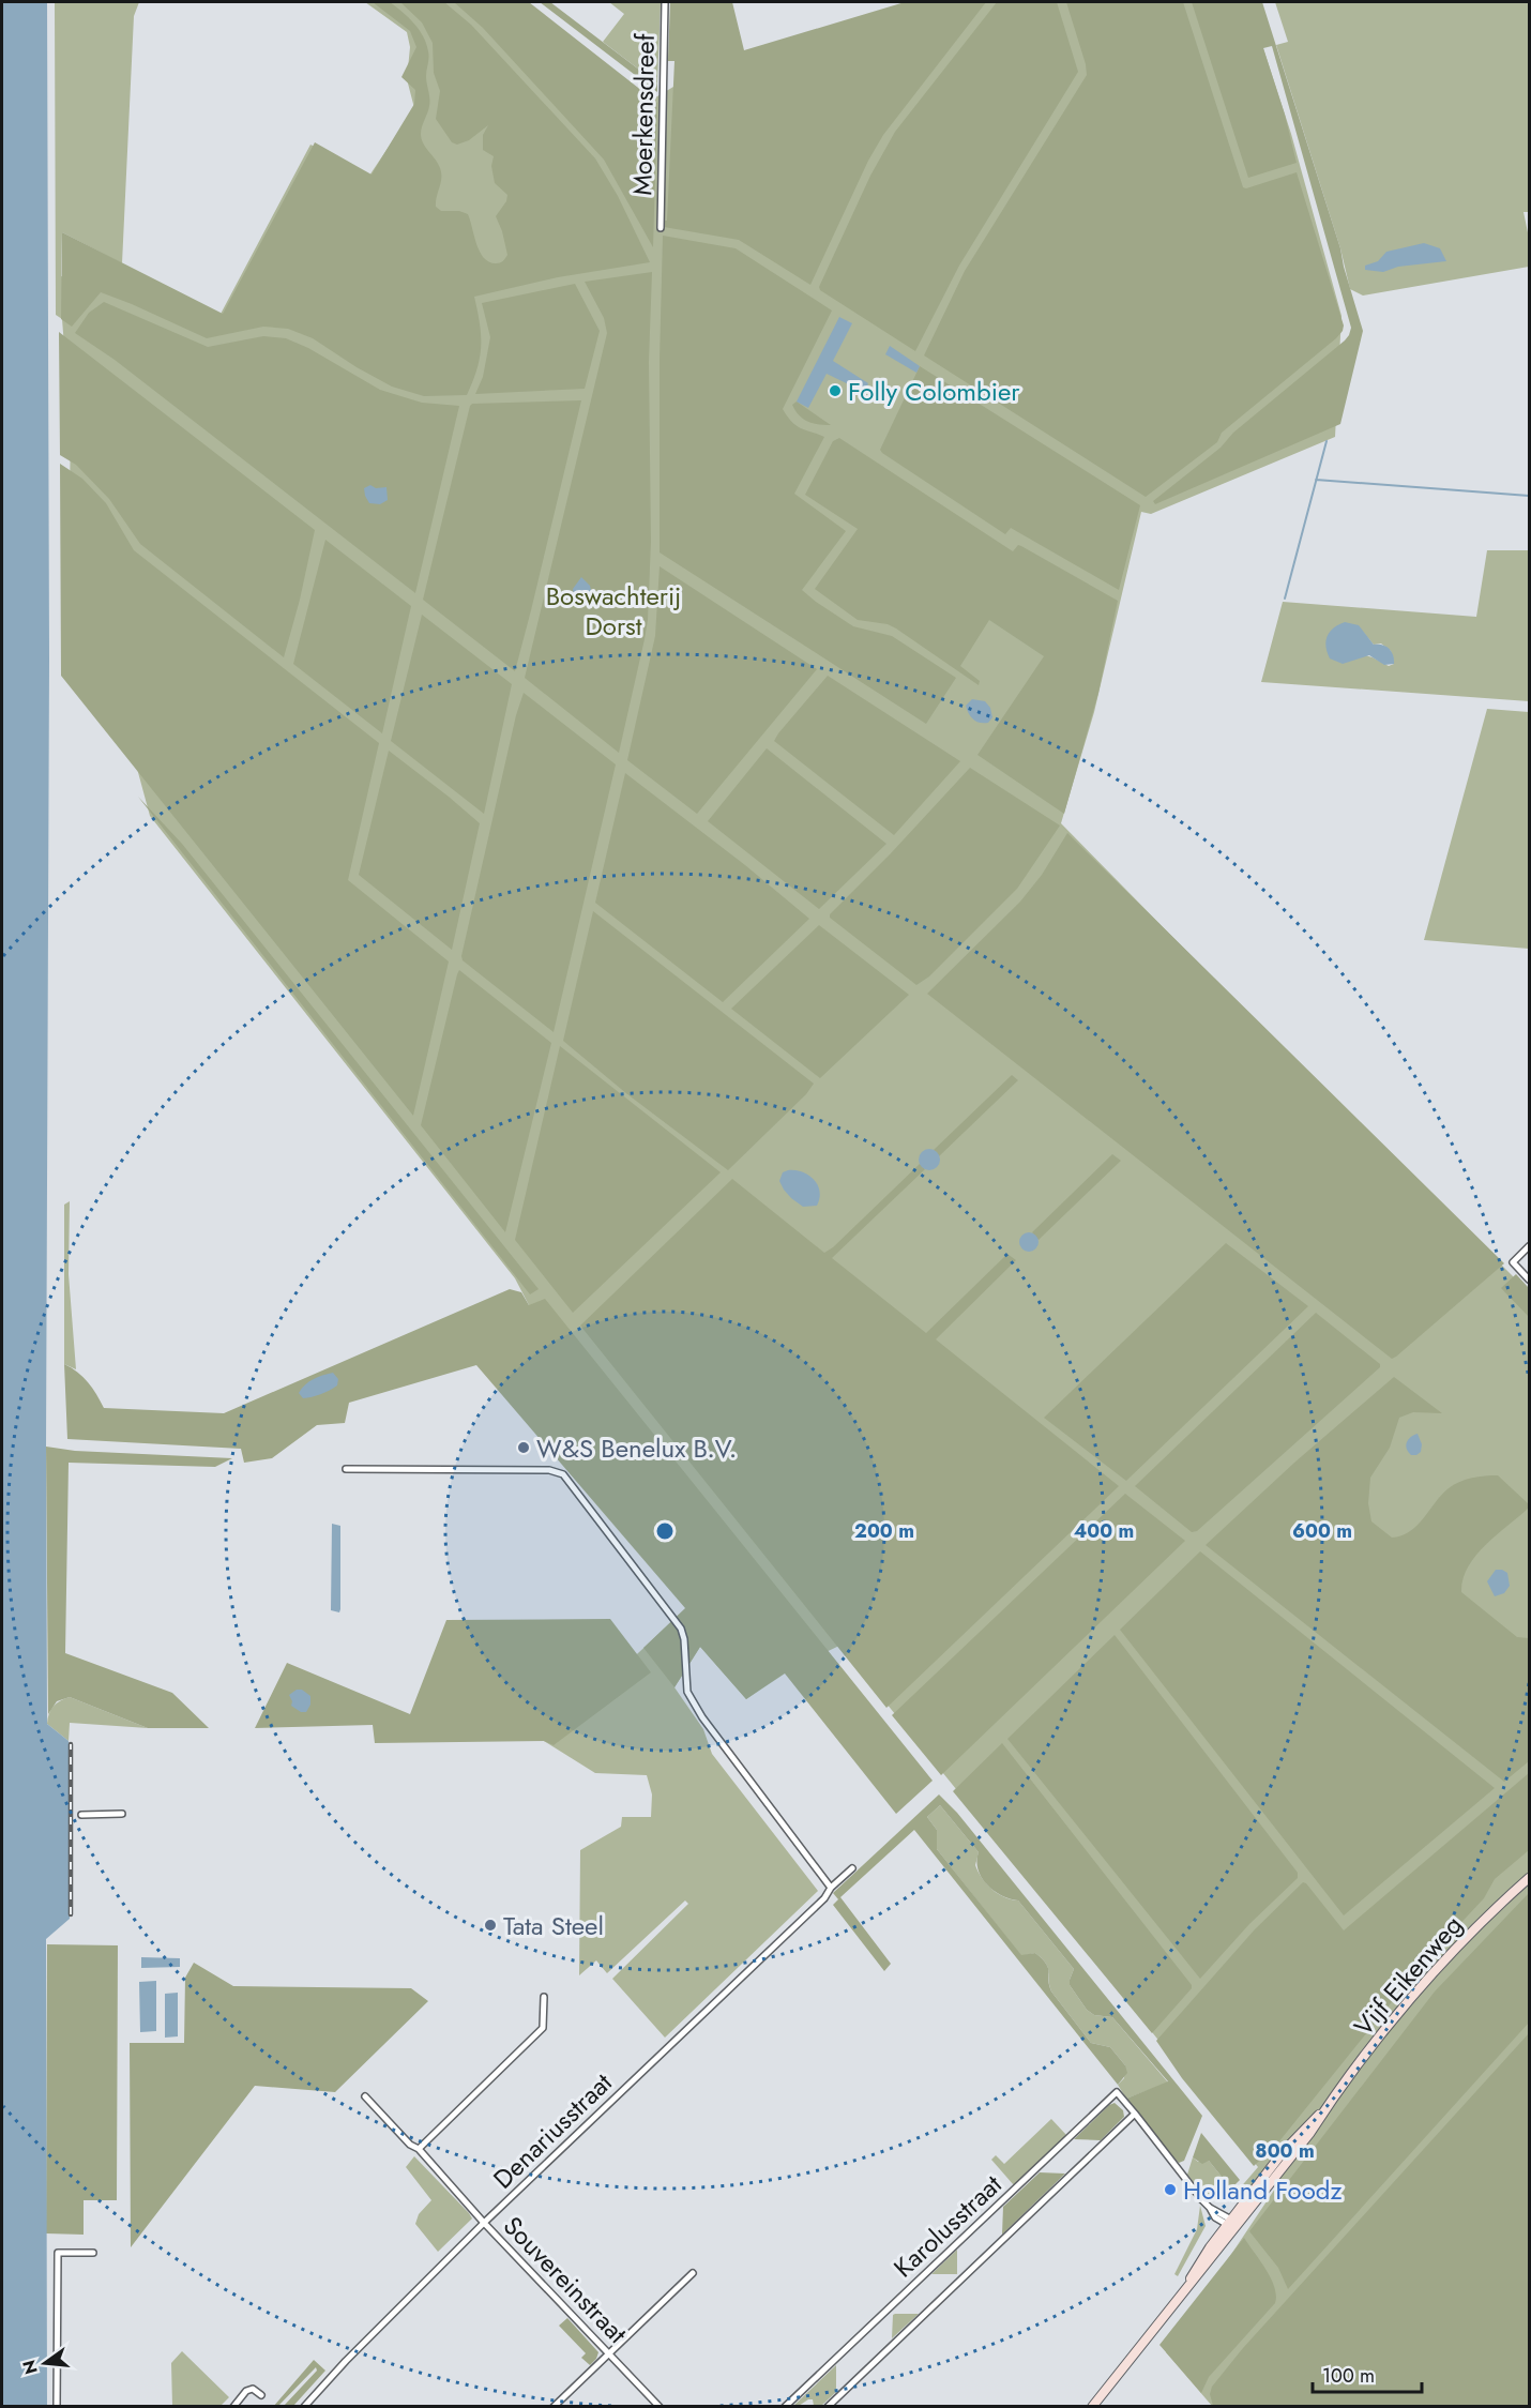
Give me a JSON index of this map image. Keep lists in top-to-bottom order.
{
  "streets": {
    "main road": ["Vijf Eikenweg"],
    "street": [
      "Moerkensdreef",
      "Denariusstraat",
      "Karolusstraat",
      "Souvereinstraat"
    ]
  },
  "crossings": [
    ["Vijf Eikenweg", "Karolusstraat"],
    ["Denariusstraat", "Souvereinstraat"]
  ],
  "parks": ["Boswachterij Dorst"],
  "places": [
    "Folly Colombier",
    "W&S Benelux B.V.",
    "Tata Steel",
    "Holland Foodz"
  ],
  "scale_bar": "100 m",
  "north": "left",
  "rings": [
    "200 m",
    "400 m",
    "600 m",
    "800 m"
  ]
}
